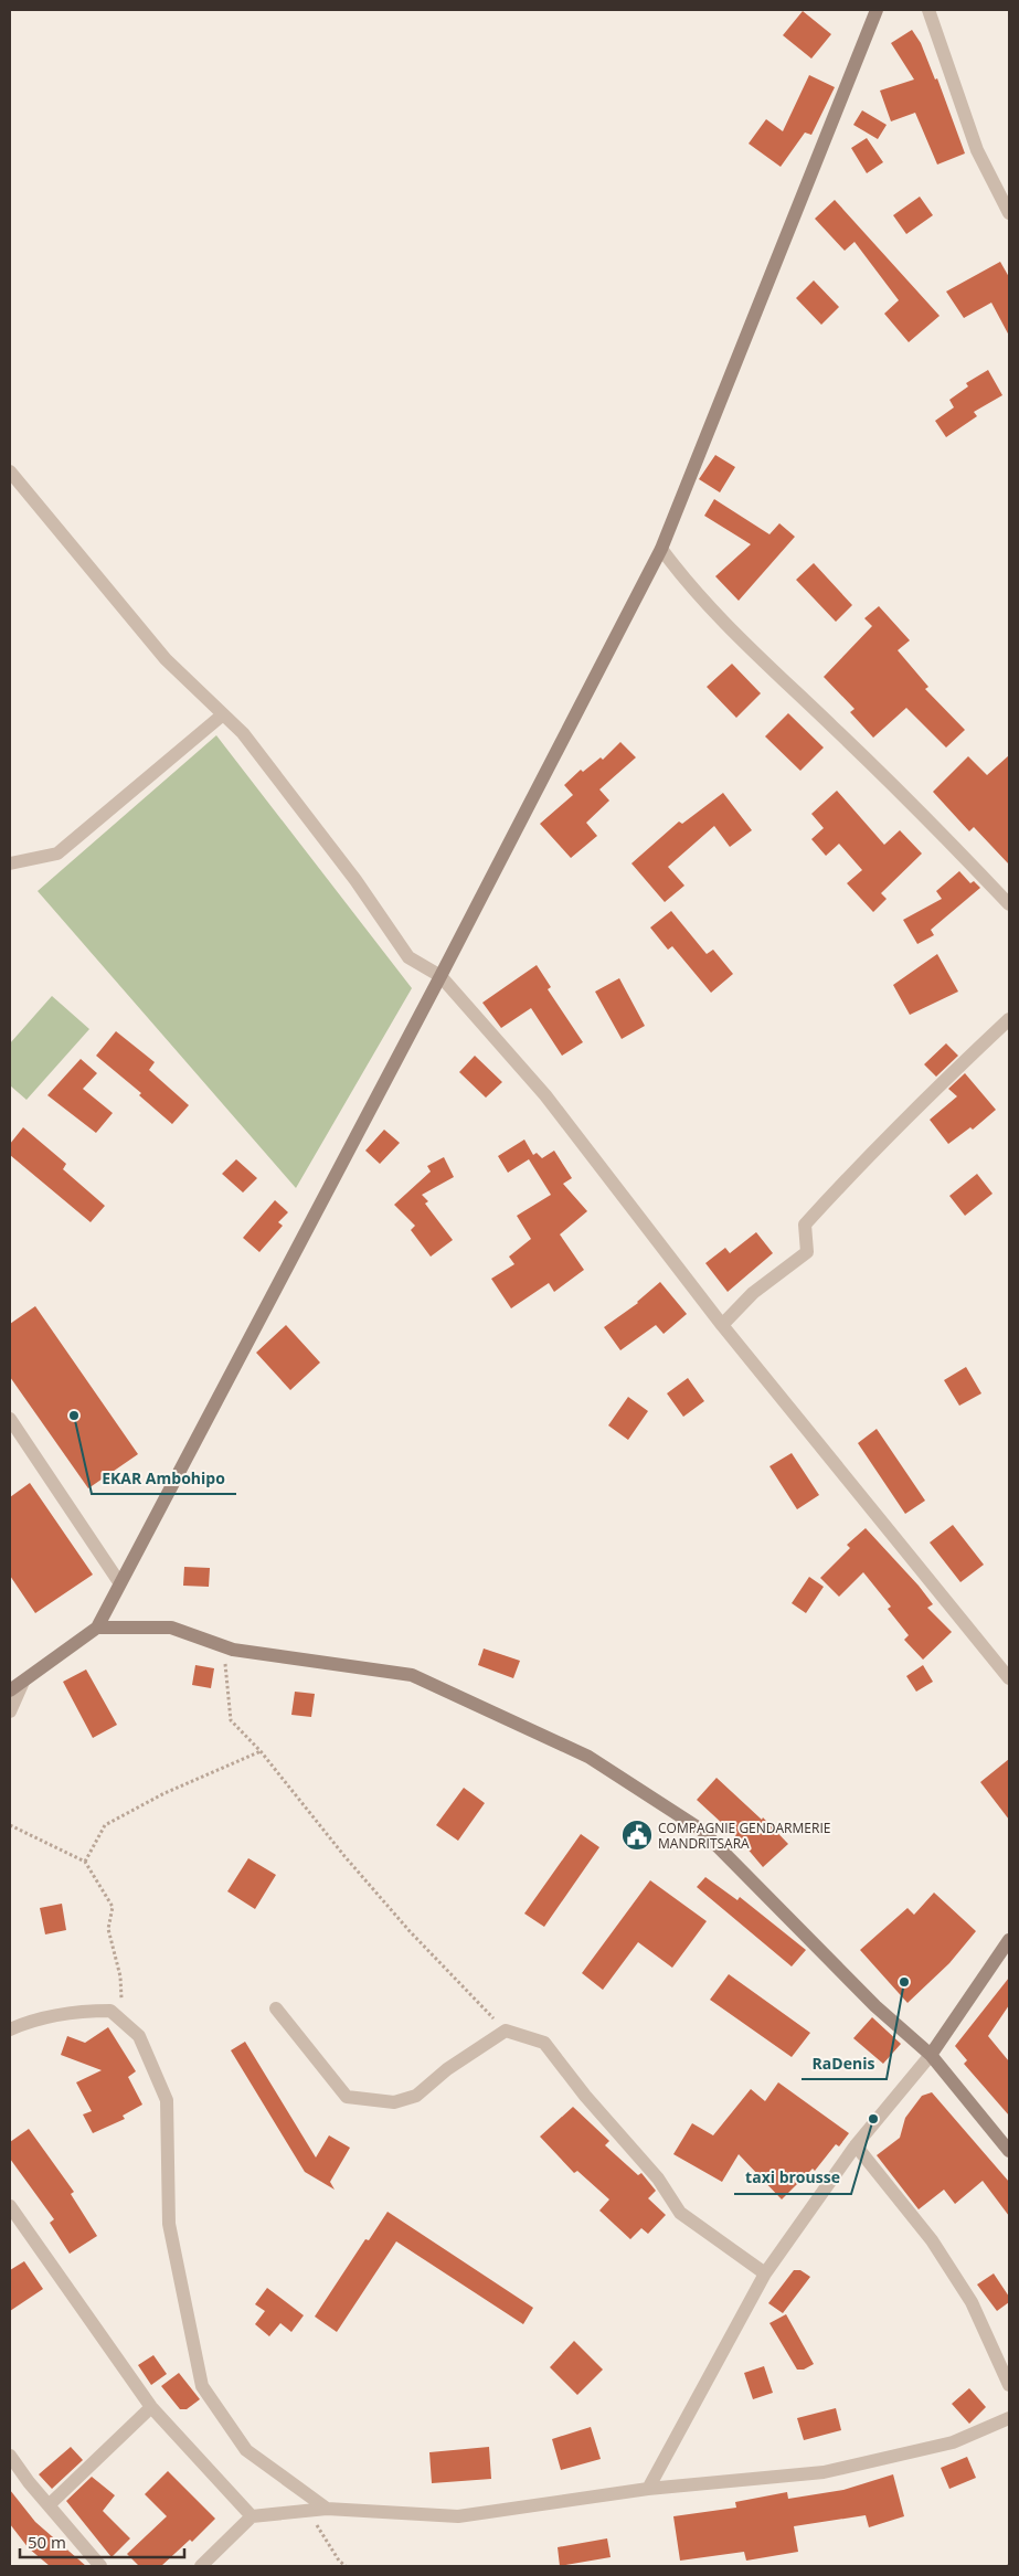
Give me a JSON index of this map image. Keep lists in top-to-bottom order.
{
  "places": {
    "other": ["EKAR Ambohipo", "RaDenis", "taxi brousse"],
    "public building": ["COMPAGNIE GENDARMERIE MANDRITSARA"]
  },
  "scale_bar": "50 m"
}
